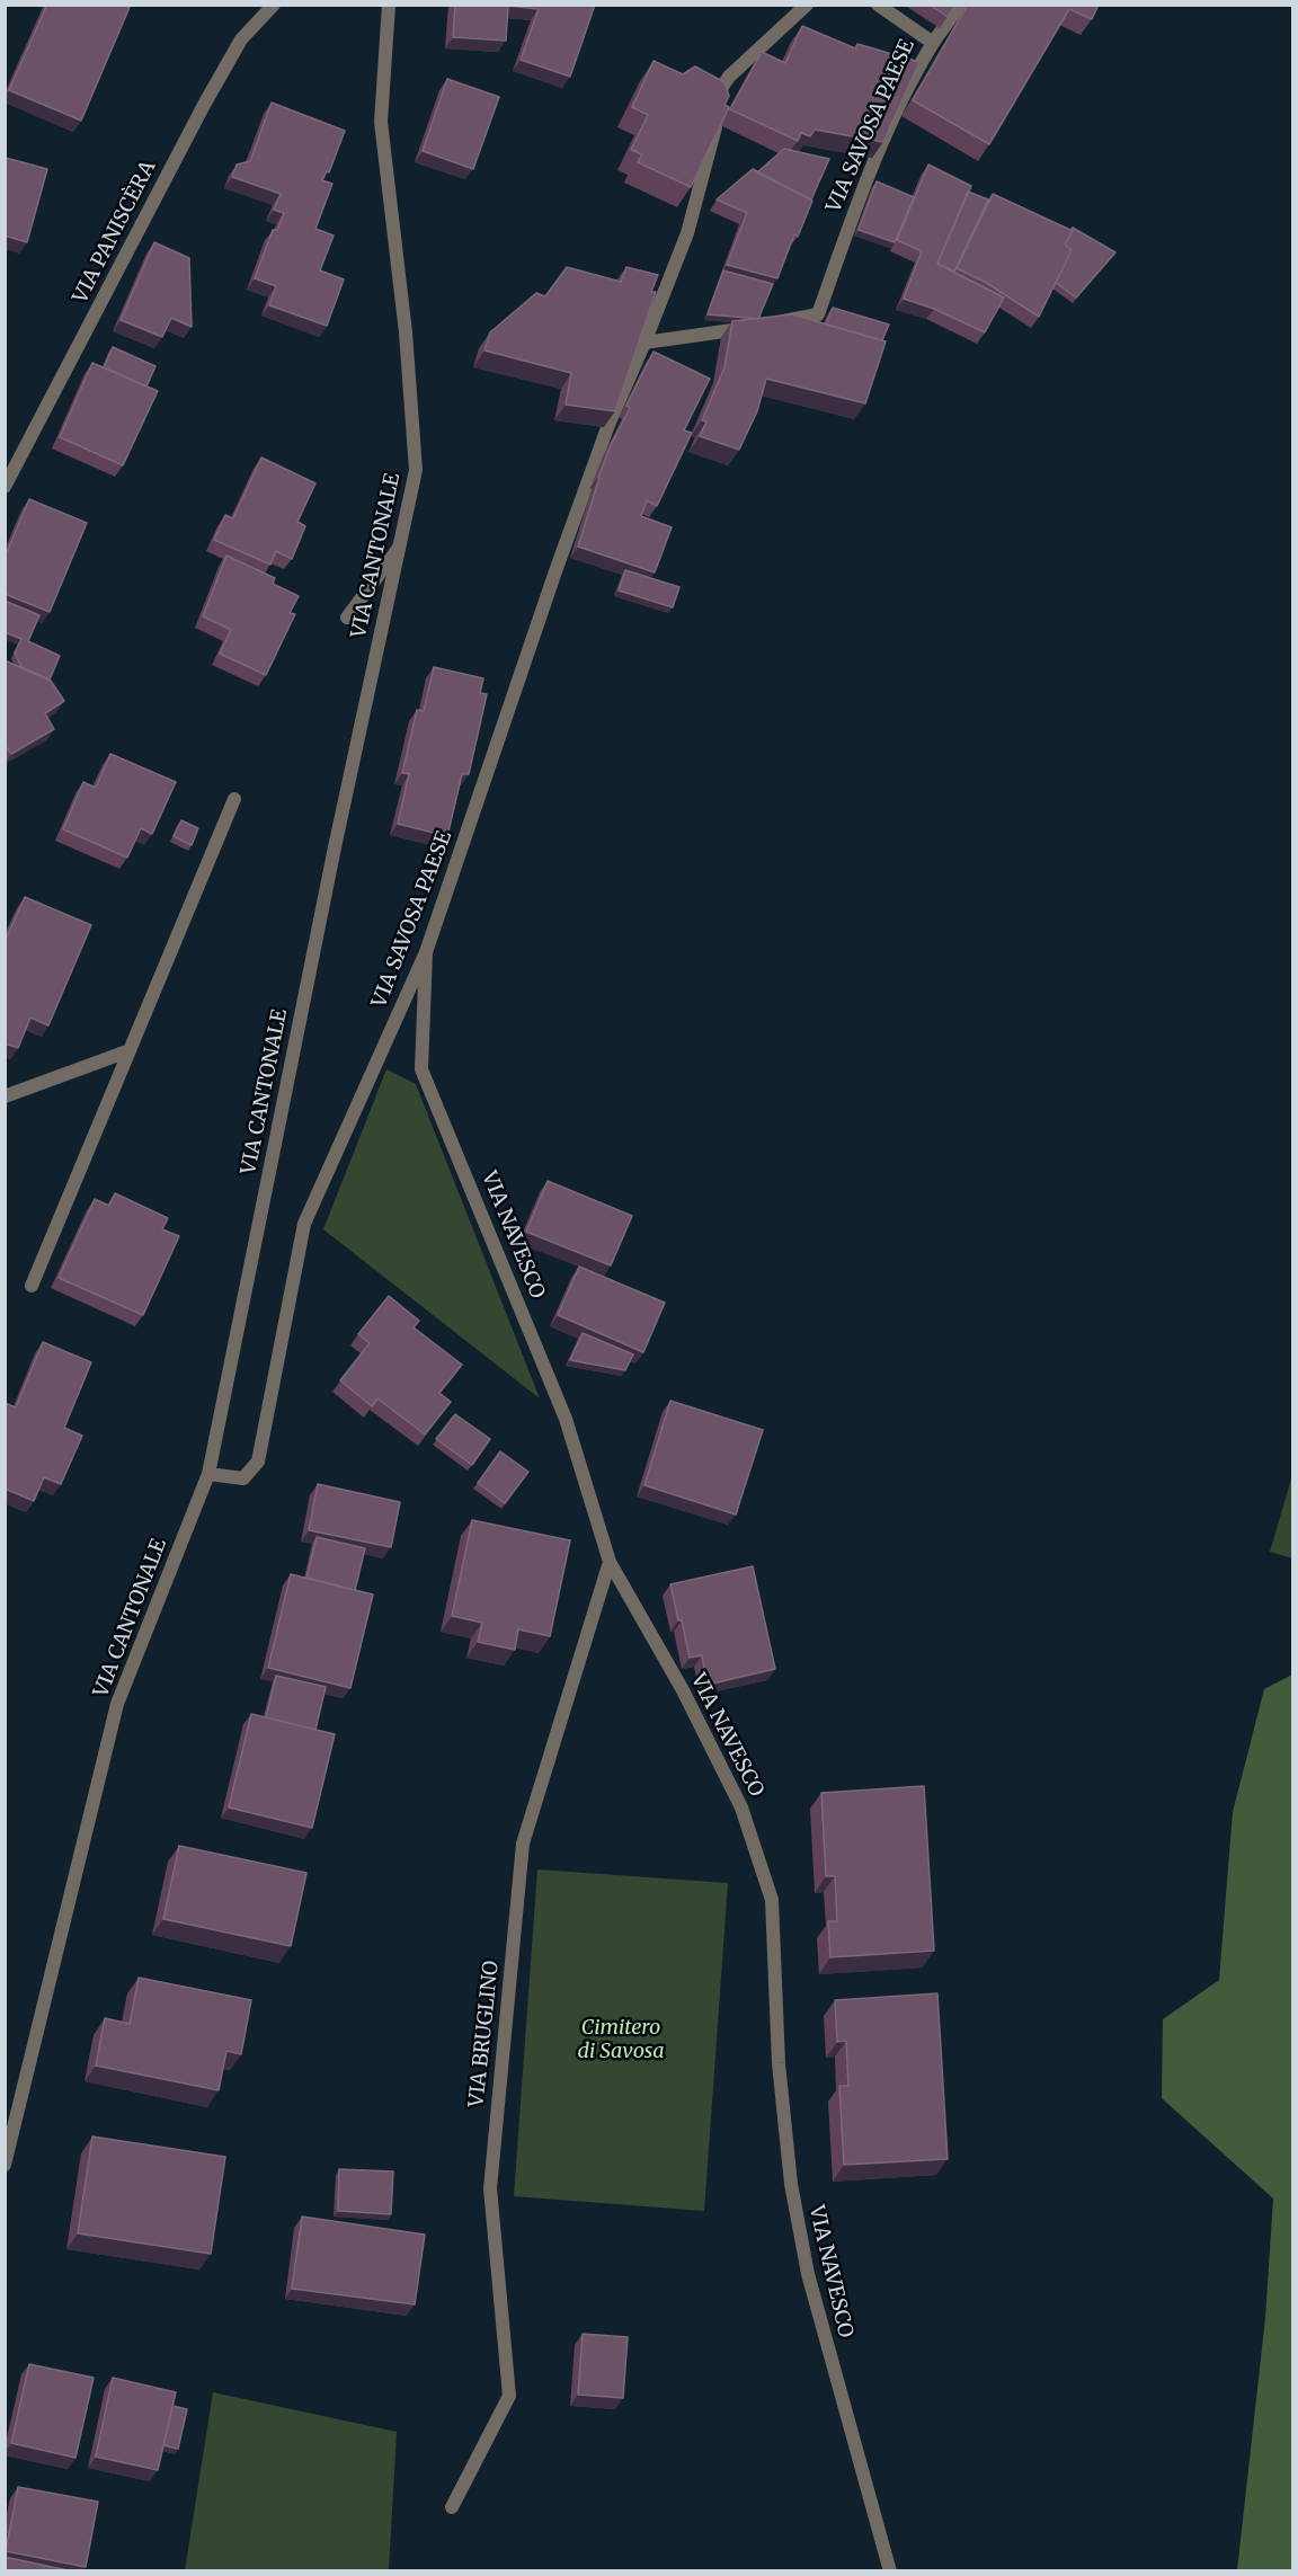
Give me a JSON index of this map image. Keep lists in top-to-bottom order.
{
  "streets": {
    "street": [
      "VIA SAVOSA PAESE",
      "VIA PANISCÈRA",
      "VIA CANTONALE",
      "VIA NAVESCO",
      "VIA BRUGLINO"
    ]
  },
  "crossings": [
    ["VIA SAVOSA PAESE", "VIA CANTONALE"],
    ["VIA SAVOSA PAESE", "VIA NAVESCO"],
    ["VIA NAVESCO", "VIA BRUGLINO"]
  ],
  "parks": ["Cimitero di Savosa"]
}
